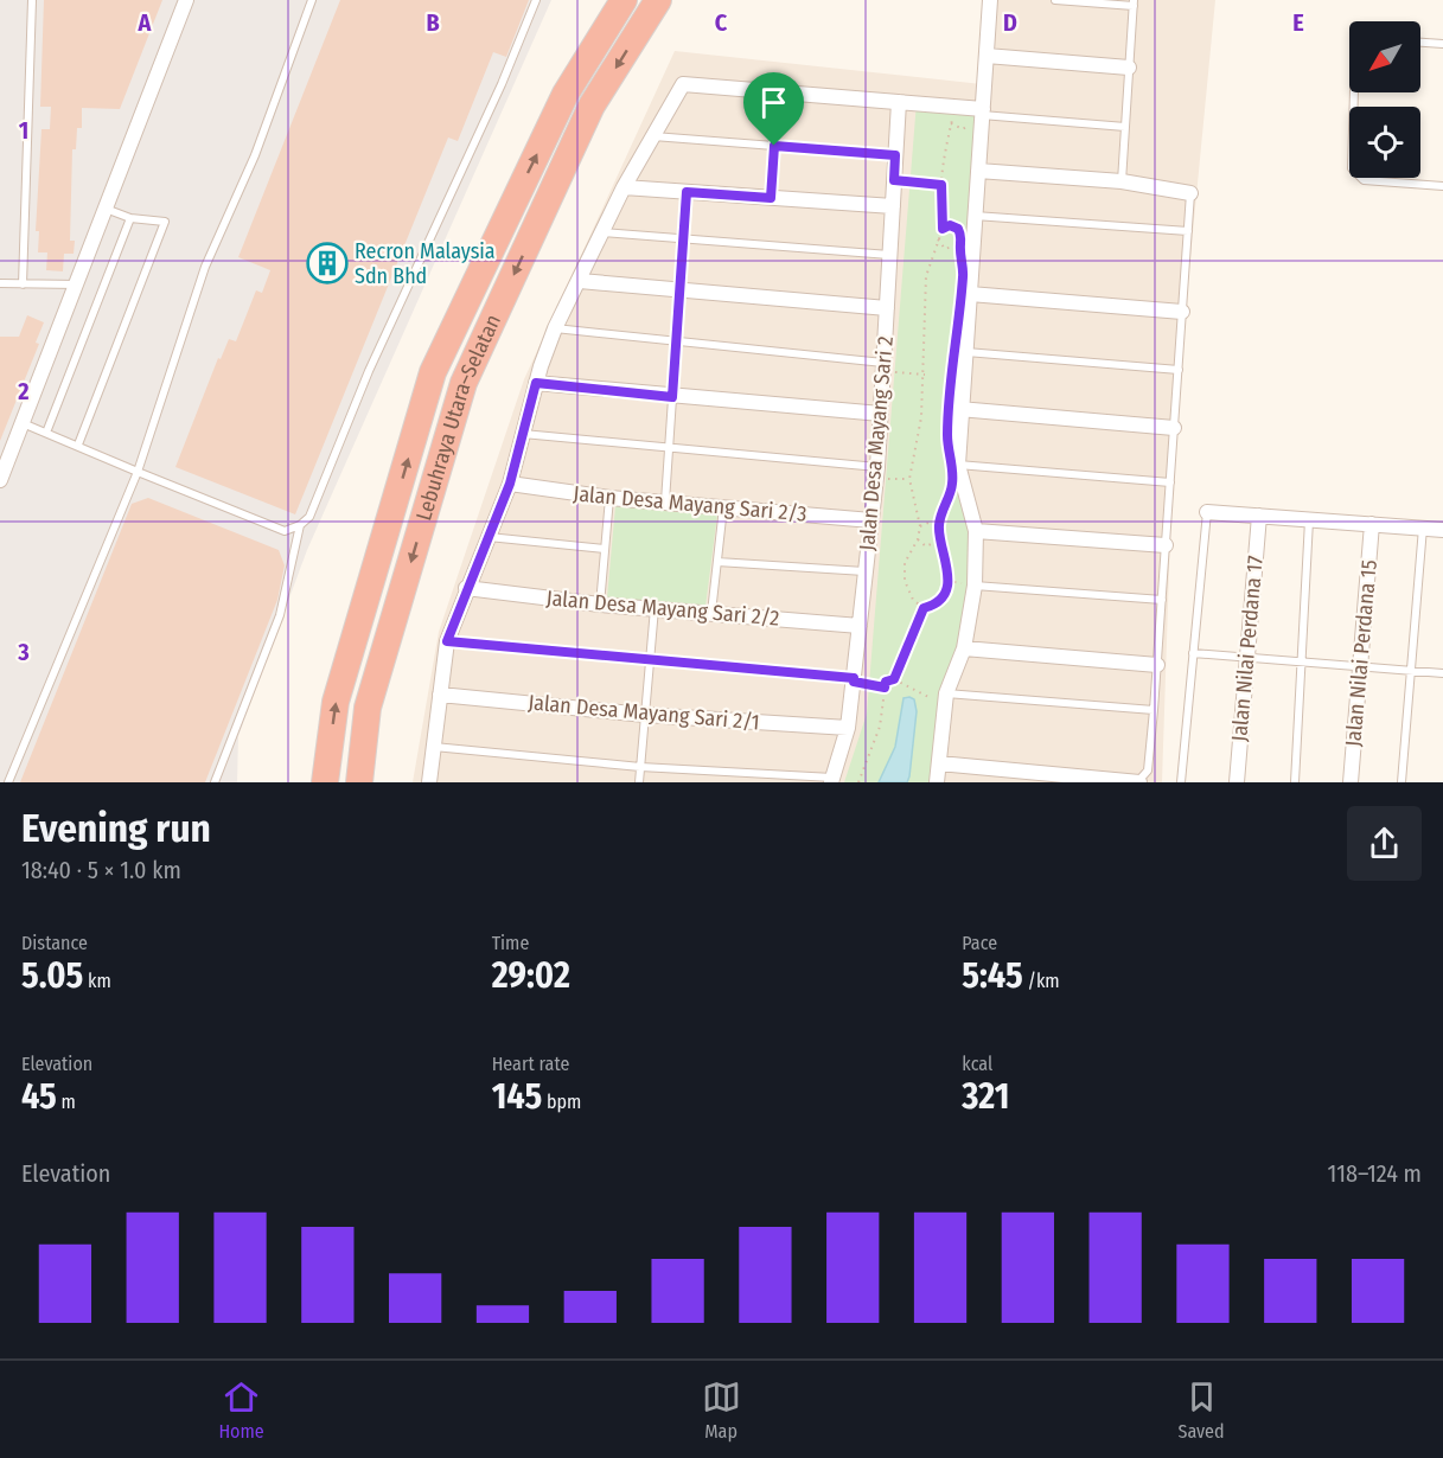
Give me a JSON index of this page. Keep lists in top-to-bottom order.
{
  "streets": {
    "highway": ["Lebuhraya Utara–Selatan"],
    "street": [
      "Jalan Desa Mayang Sari 2",
      "Jalan Desa Mayang Sari 2/3",
      "Jalan Desa Mayang Sari 2/2",
      "Jalan Nilai Perdana 17",
      "Jalan Nilai Perdana 15",
      "Jalan Desa Mayang Sari 2/1"
    ]
  },
  "crossings": [
    ["Jalan Desa Mayang Sari 2", "Jalan Desa Mayang Sari 2/3"],
    ["Jalan Desa Mayang Sari 2", "Jalan Desa Mayang Sari 2/2"],
    ["Jalan Desa Mayang Sari 2", "Jalan Desa Mayang Sari 2/1"]
  ],
  "places": {
    "building": ["Recron Malaysia Sdn Bhd"]
  },
  "north": "bottom left",
  "page": {
    "heading": ["Evening run", "18:40 · 5 × 1.0 km"],
    "stats": [
      ["Distance", "5.05 km"],
      ["Time", "29:02"],
      ["Pace", "5:45 /km"],
      ["Elevation", "45 m"],
      ["Heart rate", "145 bpm"],
      ["kcal", "321"]
    ],
    "chart": ["Elevation", "118–124 m"],
    "tabs": ["Home", "Map", "Saved"]
  },
  "grid": {
    "columns": [
      "A",
      "B",
      "C",
      "D",
      "E"
    ],
    "rows": ["1", "2", "3"]
  }
}
